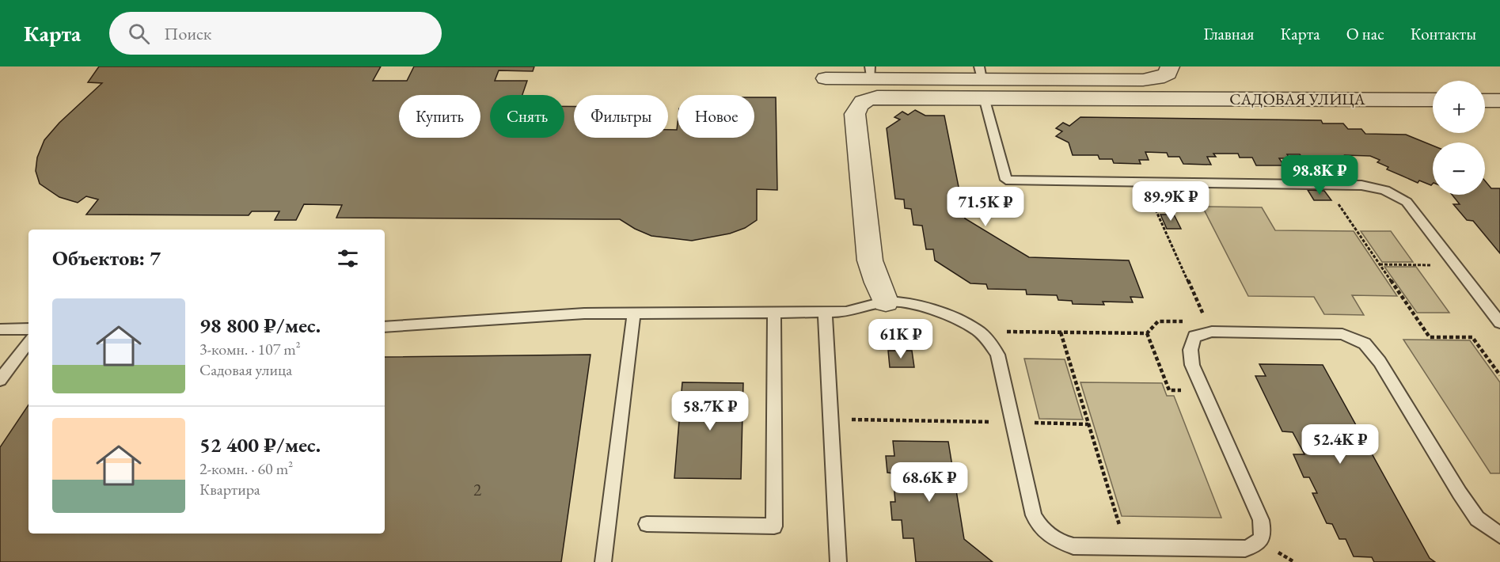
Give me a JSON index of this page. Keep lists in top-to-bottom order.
{
  "streets": {
    "street": ["САДОВАЯ УЛИЦА"]
  },
  "house_numbers": ["2"],
  "page": {
    "header": "Карта",
    "search": "Поиск",
    "nav": [
      "Главная",
      "Карта",
      "О нас",
      "Контакты"
    ],
    "map_buttons": ["+", "−"],
    "chip": [
      "Купить",
      "Снять",
      "Фильтры",
      "Новое"
    ],
    "price": [
      "98.8K ₽",
      "89.9K ₽",
      "71.5K ₽",
      "61K ₽",
      "58.7K ₽",
      "52.4K ₽",
      "68.6K ₽"
    ],
    "heading": "Объектов: 7",
    "list": [
      {
        "name": "98 800 ₽/мес.",
        "note": "3-комн. · 107 m² · Садовая улица"
      },
      {
        "name": "52 400 ₽/мес.",
        "note": "2-комн. · 60 m² · Квартира"
      }
    ]
  }
}
